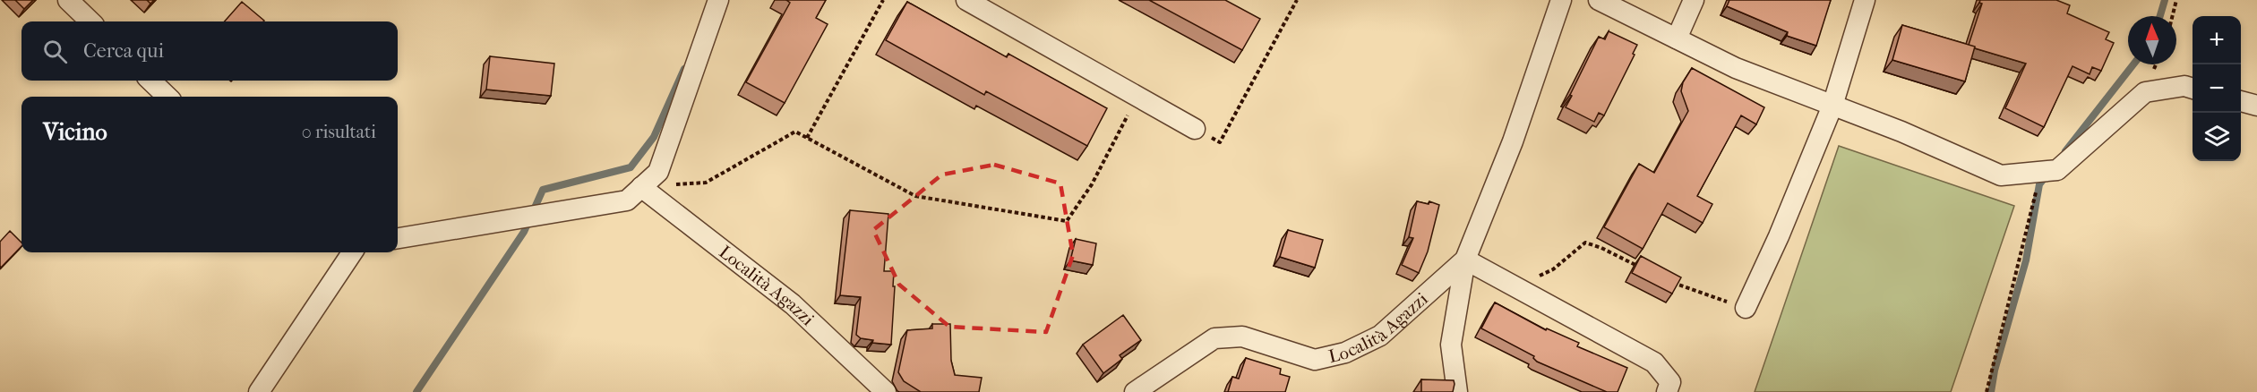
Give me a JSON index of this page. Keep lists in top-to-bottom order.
{
  "streets": {
    "street": ["Località Agazzi"]
  },
  "north": "top",
  "page": {
    "map_buttons": ["+", "−"],
    "search": "Cerca qui",
    "heading": ["Vicino", "0 risultati"]
  }
}
